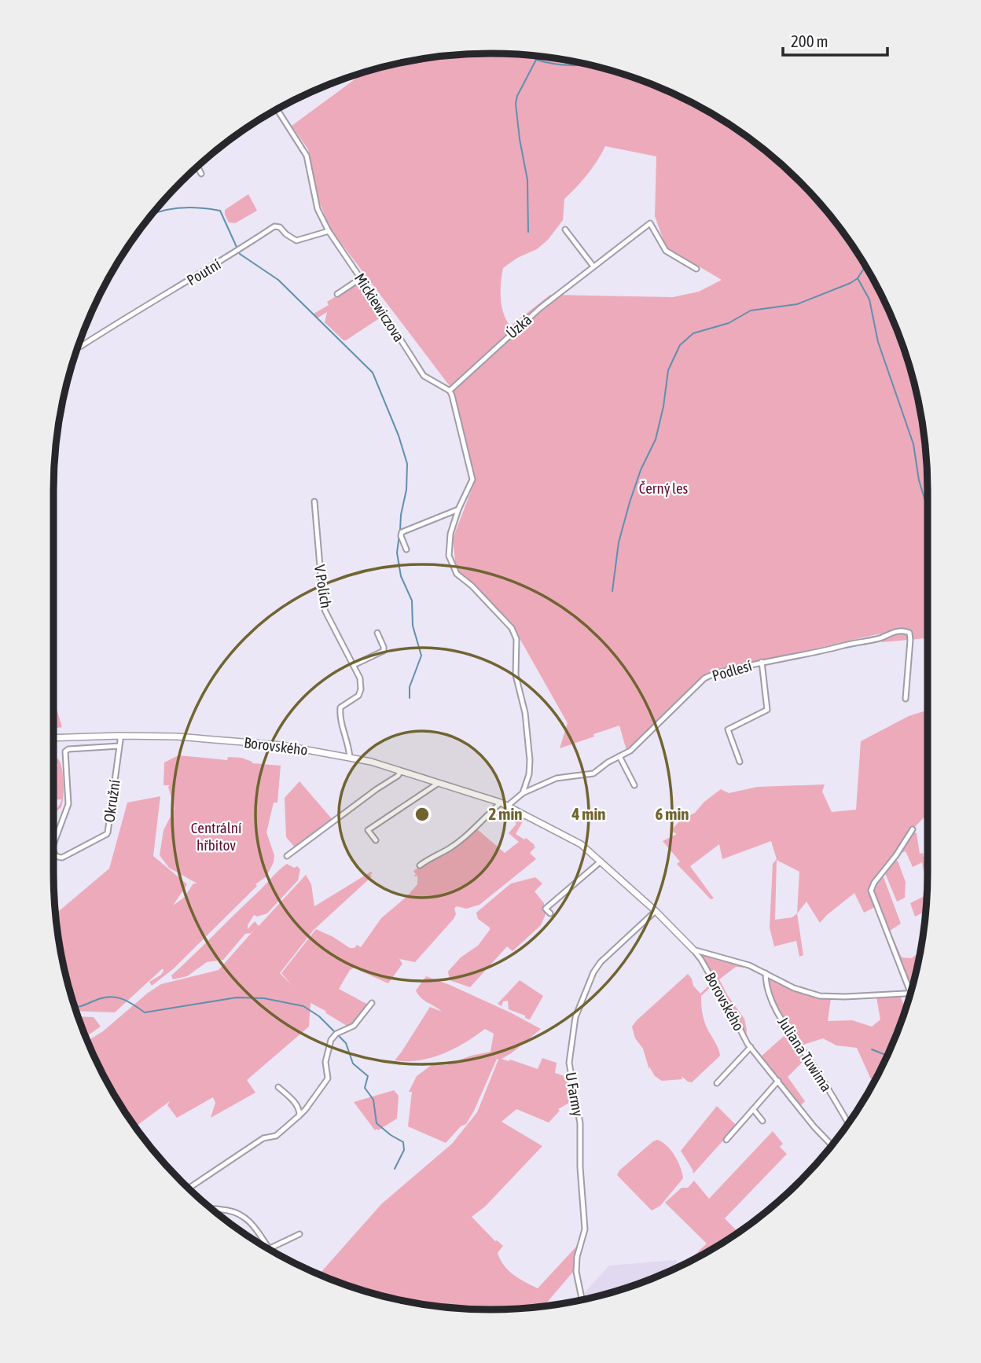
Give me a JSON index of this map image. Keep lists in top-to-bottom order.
{
  "streets": {
    "main road": ["Borovského"],
    "street": [
      "Poutní",
      "Mickiewiczova",
      "Úzká",
      "V Polích",
      "Podlesí",
      "Okružní",
      "Juliana Tuwima",
      "U Farmy"
    ]
  },
  "crossings": [
    ["Poutní", "Mickiewiczova"],
    ["Mickiewiczova", "Úzká"],
    ["V Polích", "Borovského"],
    ["Borovského", "Okružní"],
    ["Borovského", "U Farmy"]
  ],
  "parks": ["Černý les", "Centrální hřbitov"],
  "scale_bar": "200 m",
  "rings": ["2 min", "4 min", "6 min"]
}
